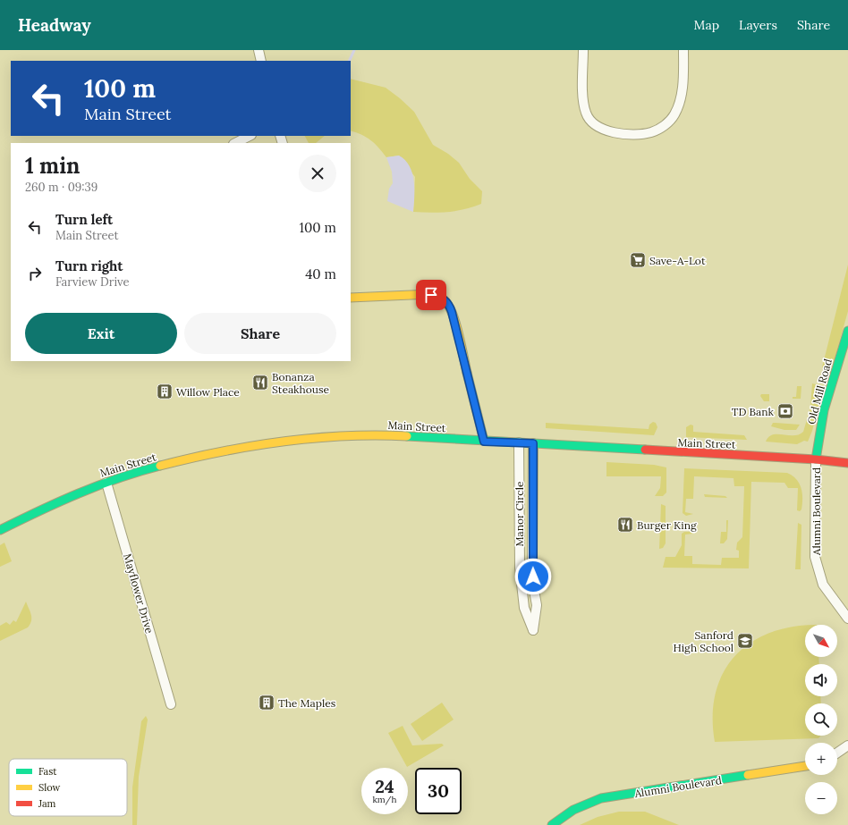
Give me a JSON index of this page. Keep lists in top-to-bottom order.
{
  "streets": {
    "main road": ["Old Mill Road", "Main Street", "Alumni Boulevard"],
    "street": ["Manor Circle", "Mayflower Drive"]
  },
  "crossings": [
    ["Old Mill Road", "Main Street"],
    ["Old Mill Road", "Alumni Boulevard"],
    ["Main Street", "Alumni Boulevard"],
    ["Main Street", "Manor Circle"],
    ["Main Street", "Mayflower Drive"]
  ],
  "places": {
    "supermarket": ["Save-A-Lot"],
    "restaurant": ["Bonanza Steakhouse", "Burger King"],
    "building": ["Willow Place", "The Maples"],
    "bank": ["TD Bank"],
    "school or university": ["Sanford High School"]
  },
  "legend": ["Fast", "Slow", "Jam"],
  "north": "bottom right",
  "page": {
    "header": "Headway",
    "nav": ["Map", "Layers", "Share"],
    "turn": ["100 m", "Main Street"],
    "heading": ["1 min", "260 m · 09:39"],
    "list": [
      {
        "name": "Turn left",
        "note": "Main Street",
        "value": "100 m"
      },
      {
        "name": "Turn right",
        "note": "Farview Drive",
        "value": "40 m"
      }
    ],
    "buttons": ["Exit", "Share"],
    "map_buttons": ["+", "−"],
    "speed": "24 km/h",
    "limit": "30"
  }
}
